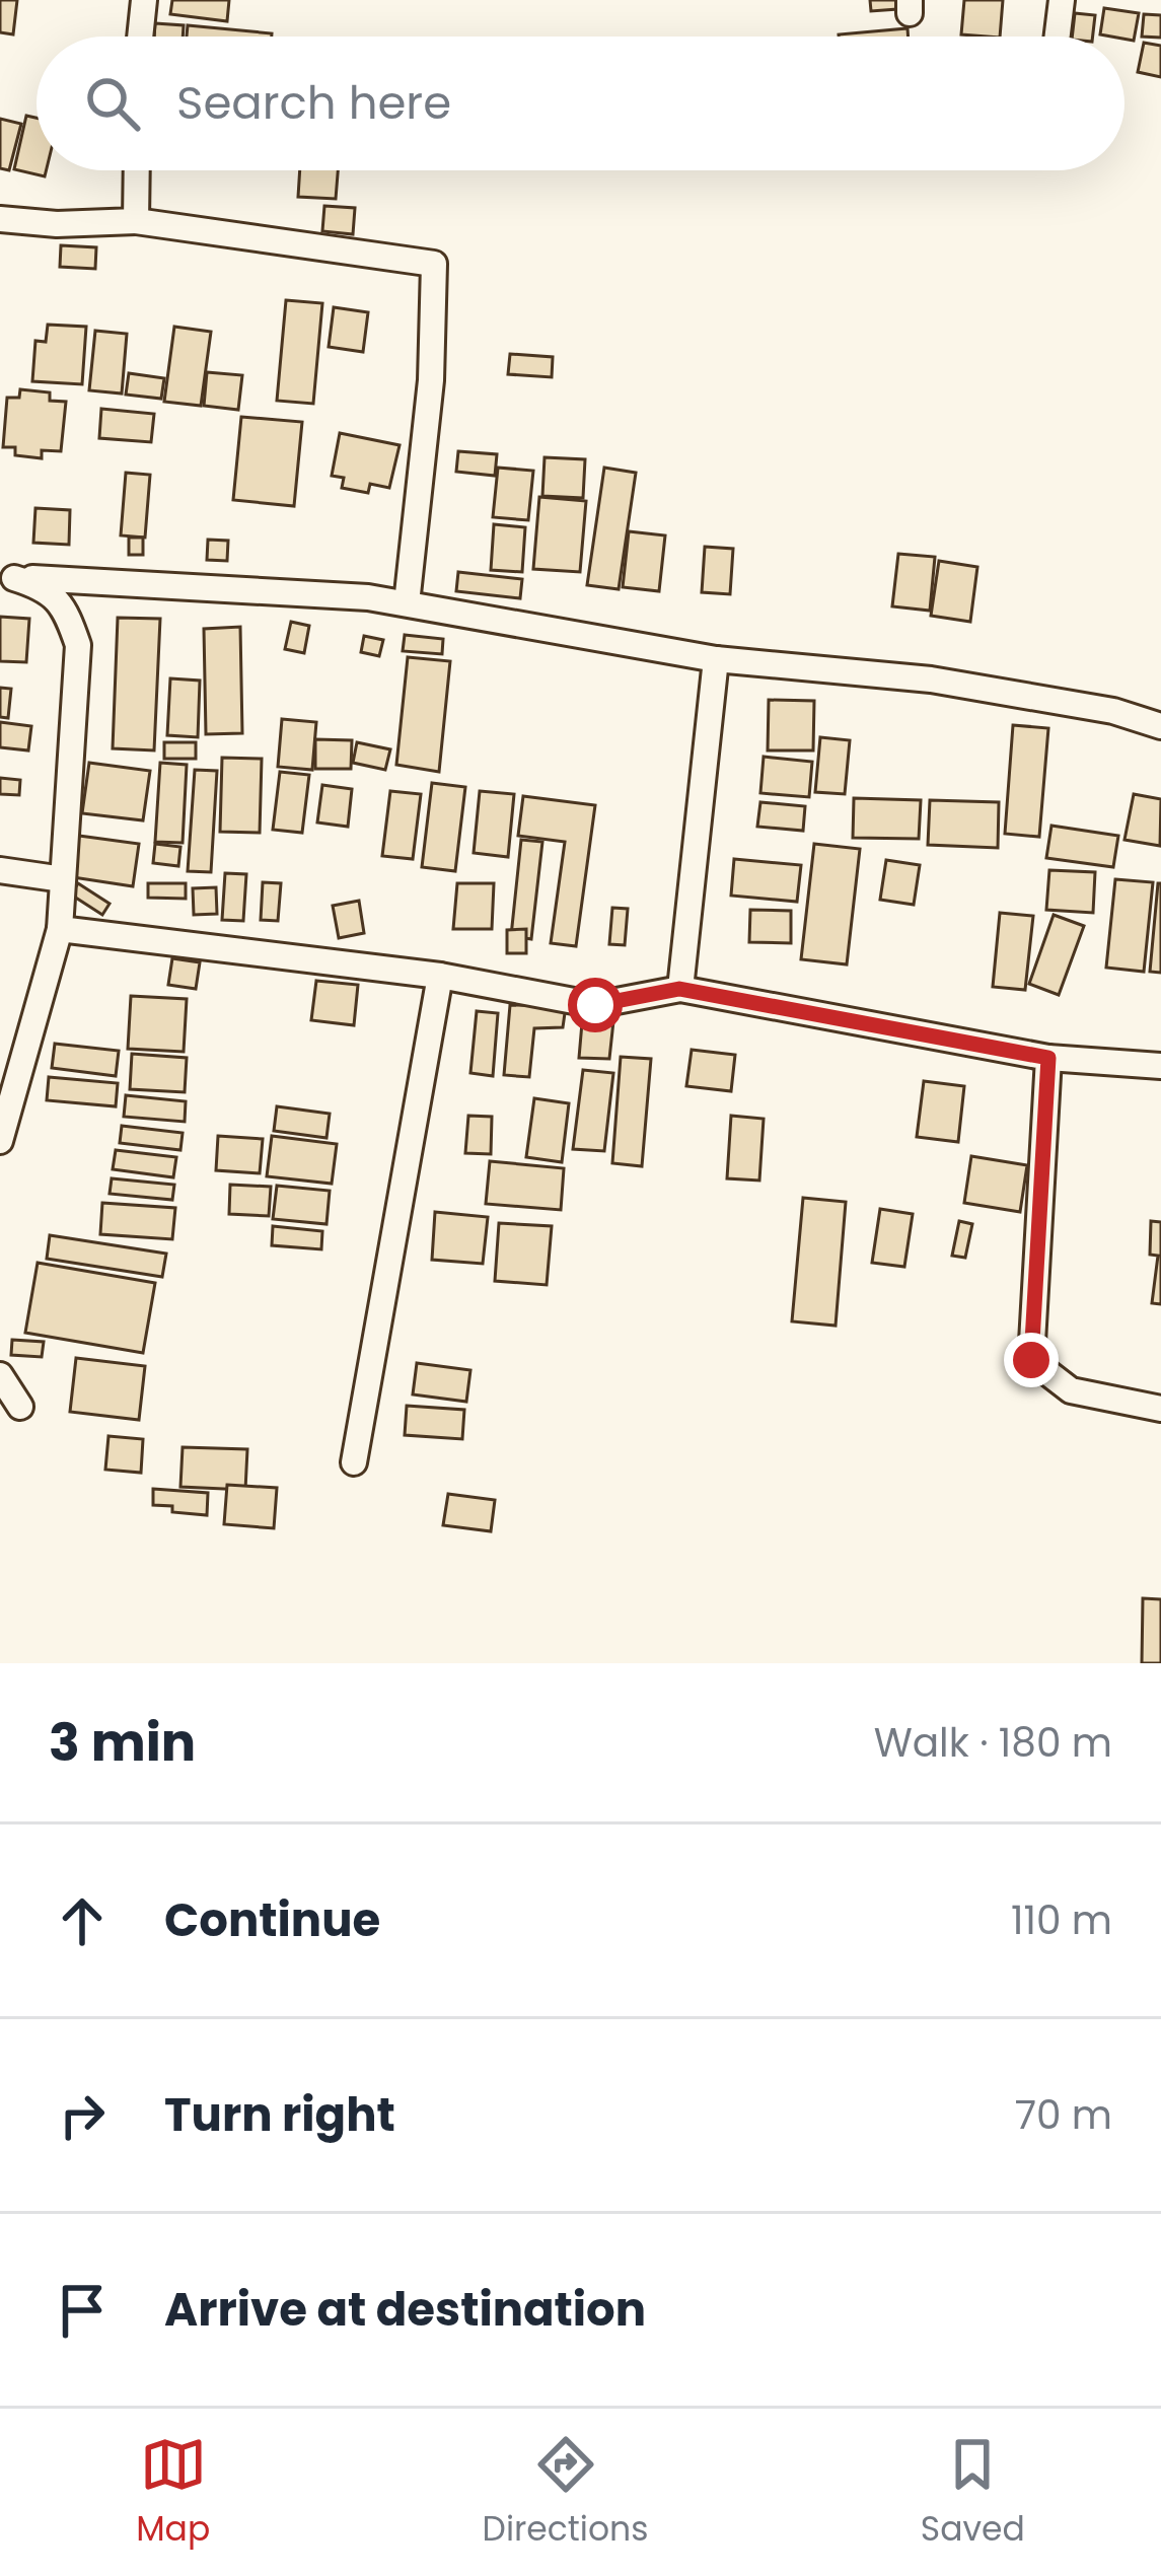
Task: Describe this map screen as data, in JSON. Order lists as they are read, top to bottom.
{
  "page": {
    "search": "Search here",
    "heading": ["3 min", "Walk · 180 m"],
    "list": [
      ["Continue", "110 m"],
      ["Turn right", "70 m"],
      "Arrive at destination"
    ],
    "nav": ["Map", "Directions", "Saved"]
  }
}
